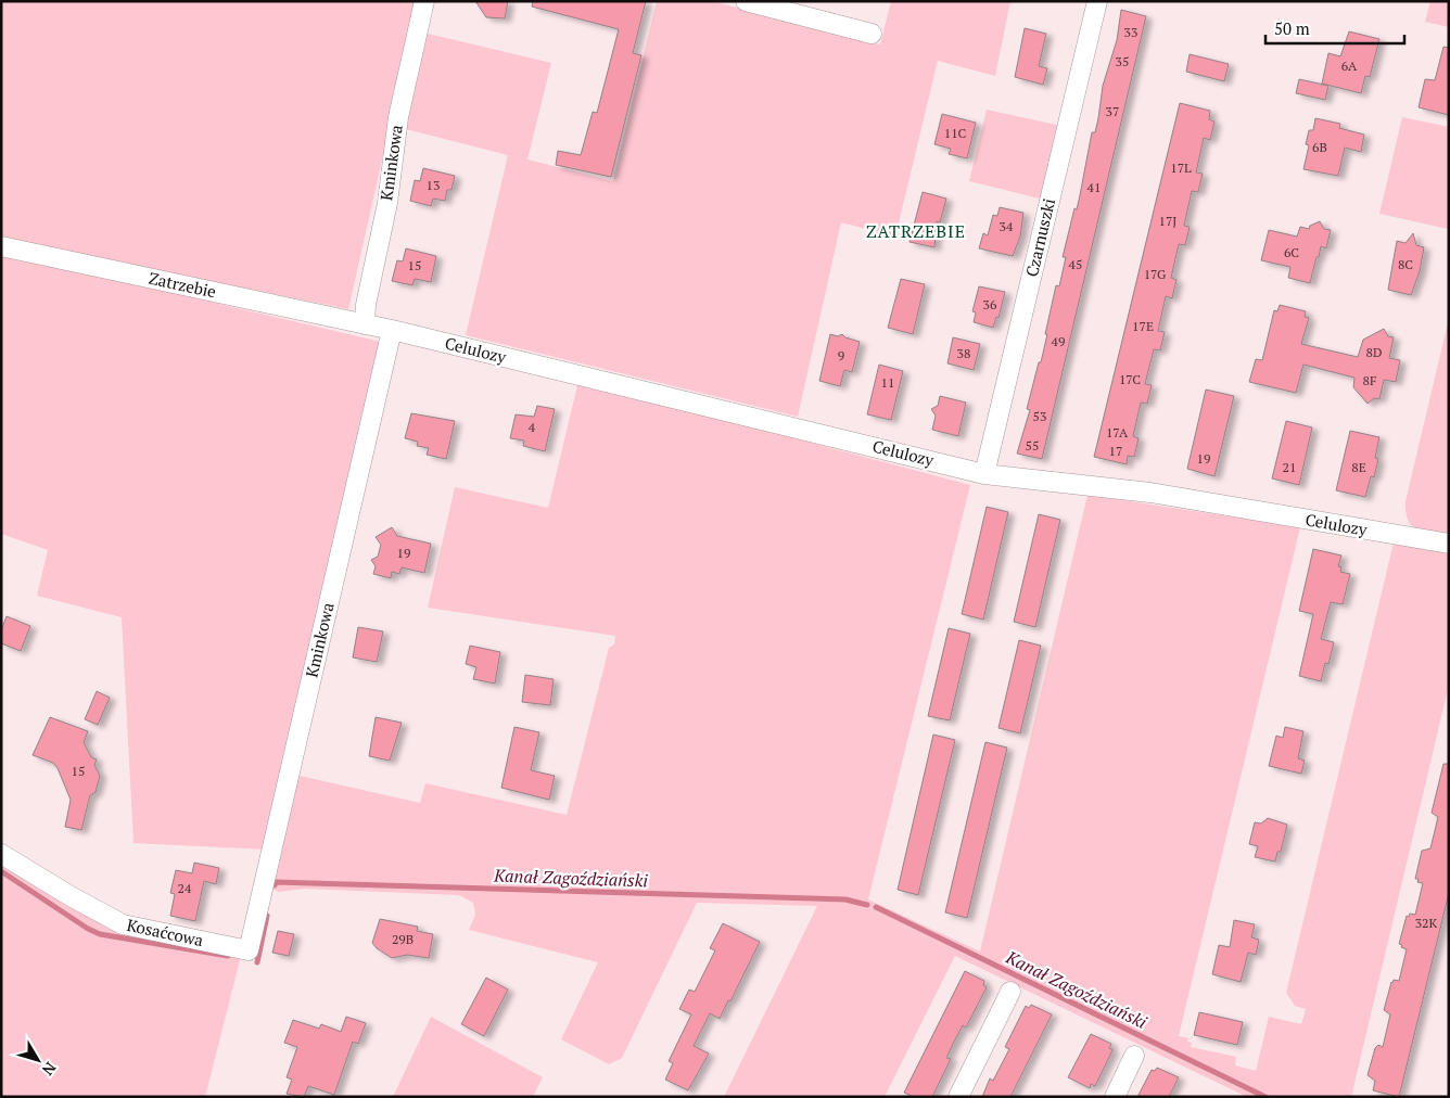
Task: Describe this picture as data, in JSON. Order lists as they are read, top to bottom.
{
  "streets": {
    "street": [
      "Kminkowa",
      "Czarnuszki",
      "Zatrzebie",
      "Celulozy",
      "Kosaćcowa"
    ]
  },
  "crossings": [
    ["Kminkowa", "Zatrzebie"],
    ["Kminkowa", "Celulozy"],
    ["Kminkowa", "Kosaćcowa"],
    ["Czarnuszki", "Celulozy"],
    ["Zatrzebie", "Celulozy"]
  ],
  "districts": ["ZATRZEBIE"],
  "water": ["Kanał Zagoździański"],
  "house_numbers": [
    "33",
    "35",
    "6A",
    "37",
    "11C",
    "6B",
    "17L",
    "13",
    "41",
    "17J",
    "34",
    "6C",
    "45",
    "8C",
    "15",
    "17G",
    "36",
    "17E",
    "49",
    "8D",
    "38",
    "9",
    "17C",
    "8F",
    "11",
    "53",
    "4",
    "17A",
    "55",
    "17",
    "19",
    "21",
    "8E",
    "19",
    "15",
    "24",
    "32K",
    "29B"
  ],
  "scale_bar": "50 m",
  "north": "bottom right"
}
